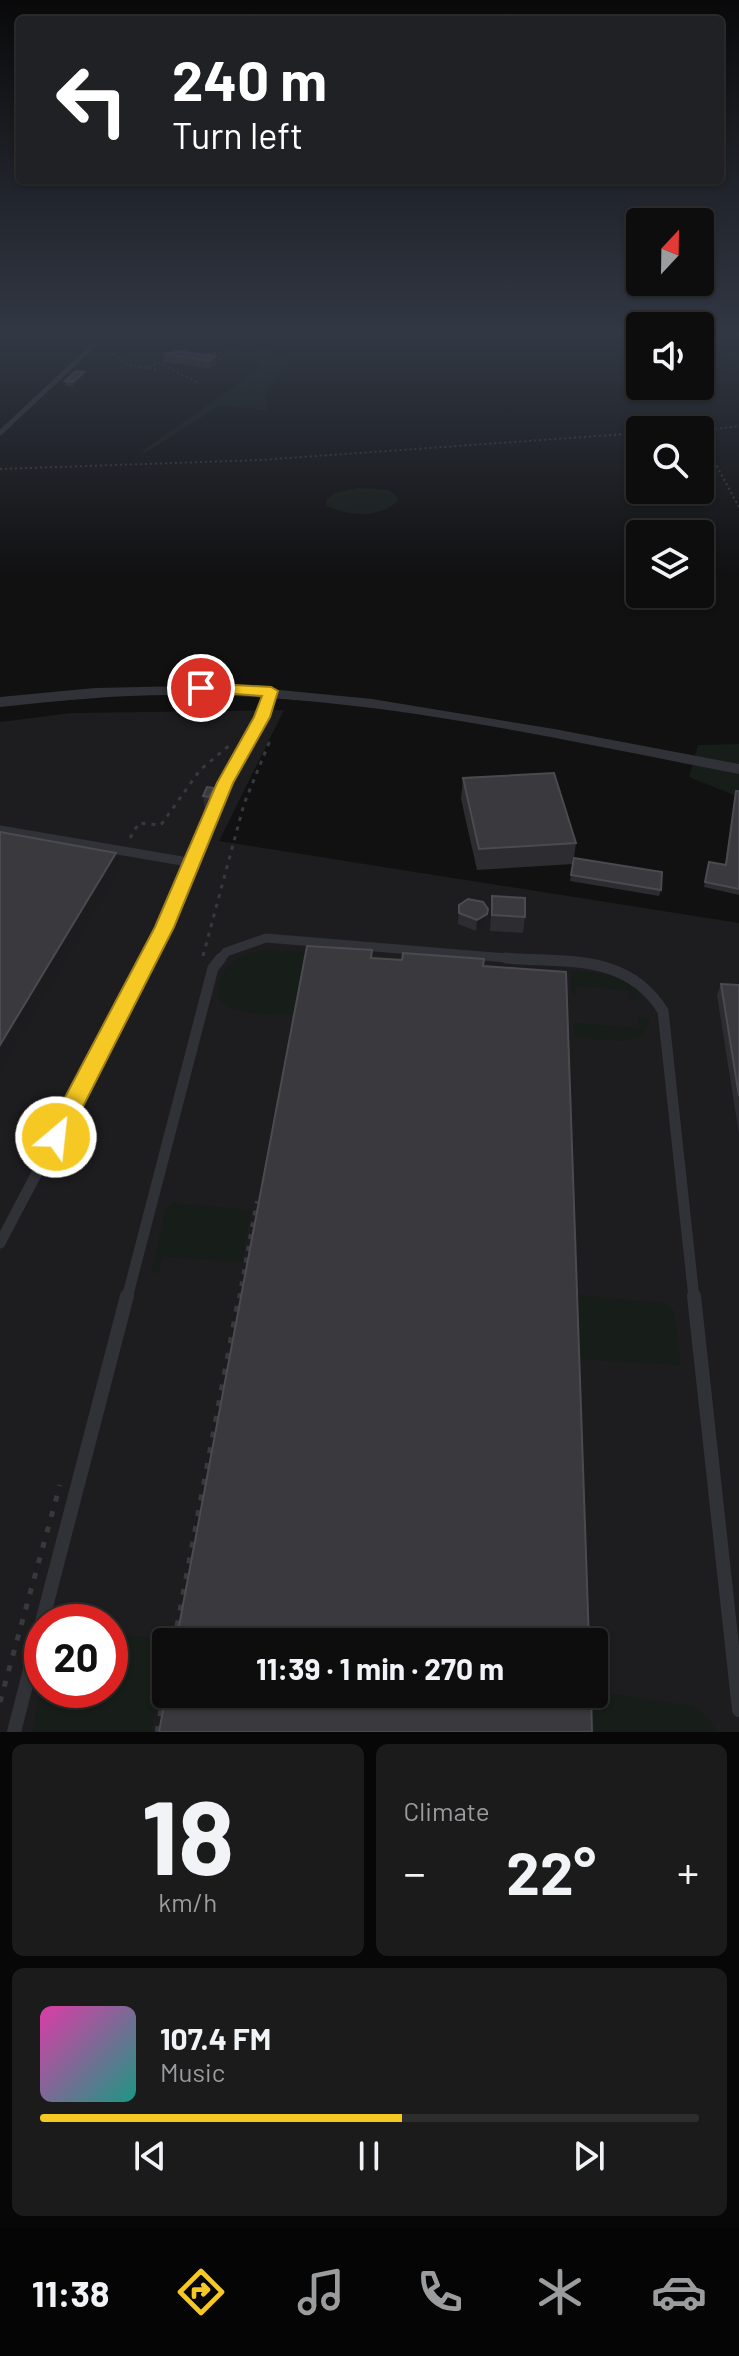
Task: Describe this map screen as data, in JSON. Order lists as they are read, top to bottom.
{
  "north": "top",
  "page": {
    "turn": ["240 m", "Turn left"],
    "limit": "20",
    "trip": "11:39 · 1 min · 270 m",
    "tile": [
      ["18", "km/h"],
      "Climate"
    ],
    "heat": ["−", "22°", "+"],
    "song": ["107.4 FM", "Music"],
    "tabs": "11:38"
  }
}
